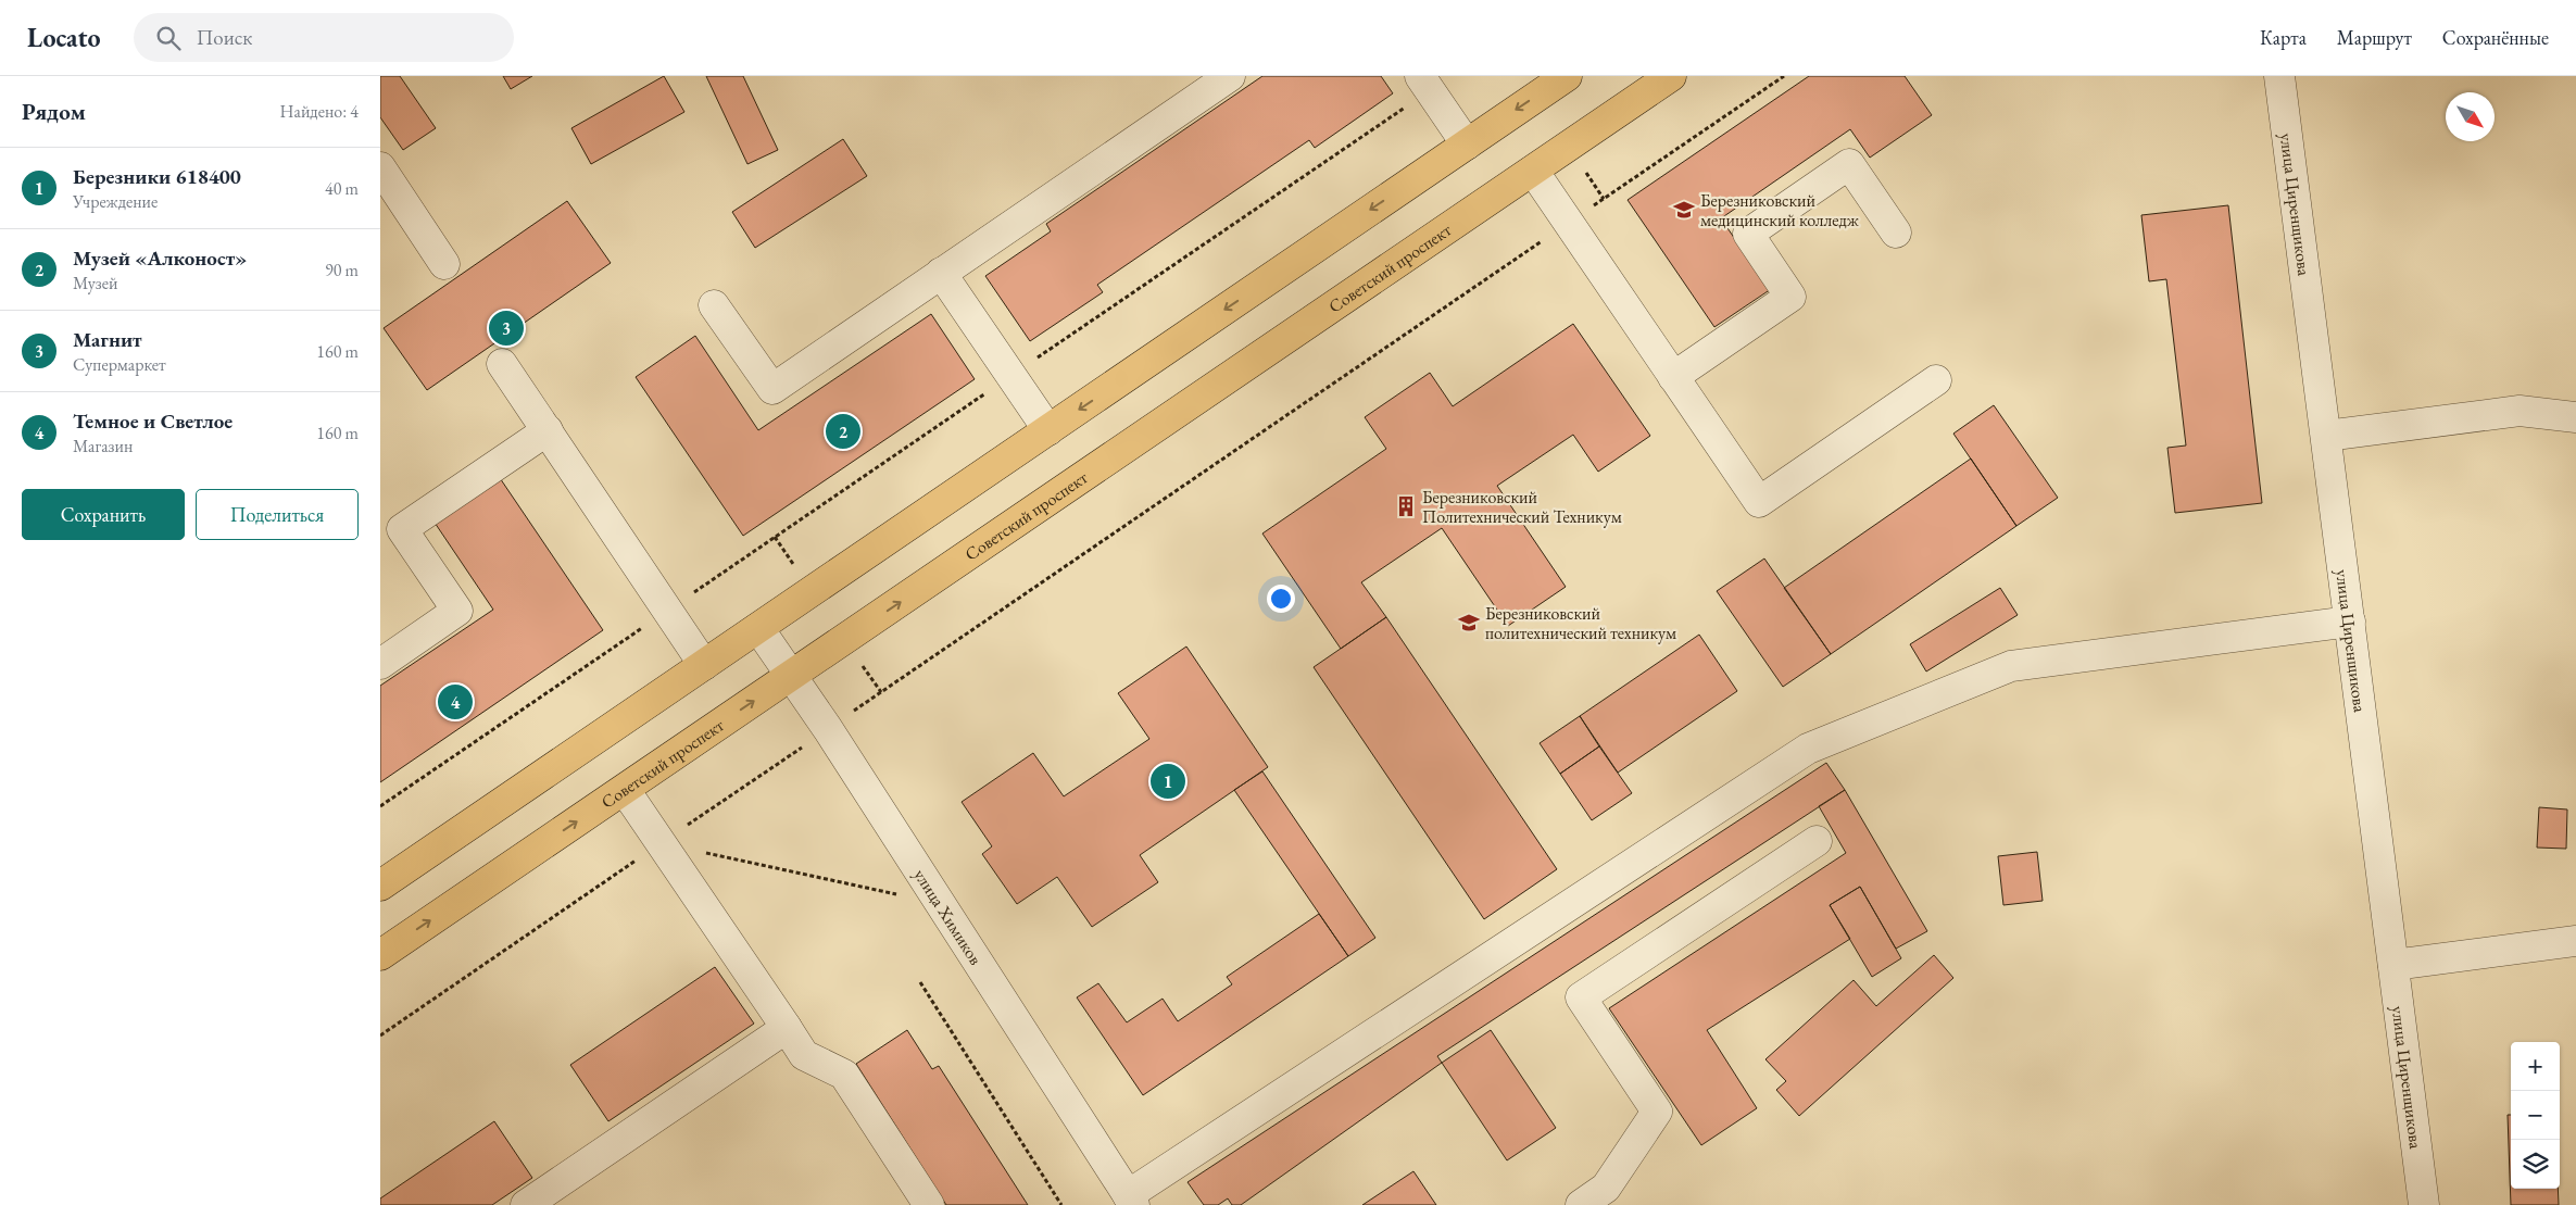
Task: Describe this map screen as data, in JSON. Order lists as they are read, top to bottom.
{
  "streets": {
    "main road": ["Советский проспект"],
    "street": ["улица Циренщикова", "улица Химиков"]
  },
  "crossings": [
    ["Советский проспект", "улица Химиков"]
  ],
  "places": {
    "school or university": ["Березниковский медицинский колледж", "Березниковский политехнический техникум"],
    "building": ["Березниковский Политехнический Техникум"]
  },
  "north": "bottom right",
  "page": {
    "header": "Locato",
    "search": "Поиск",
    "nav": ["Карта", "Маршрут", "Сохранённые"],
    "heading": ["Рядом", "Найдено: 4"],
    "list": [
      {
        "mark": "1",
        "name": "Березники 618400",
        "note": "Учреждение",
        "value": "40 m"
      },
      {
        "mark": "2",
        "name": "Музей «Алконост»",
        "note": "Музей",
        "value": "90 m"
      },
      {
        "mark": "3",
        "name": "Магнит",
        "note": "Супермаркет",
        "value": "160 m"
      },
      {
        "mark": "4",
        "name": "Темное и Светлое",
        "note": "Магазин",
        "value": "160 m"
      }
    ],
    "pins": [
      "3",
      "2",
      "4",
      "1"
    ],
    "buttons": ["Сохранить", "Поделиться"],
    "map_buttons": ["+", "−"]
  }
}
